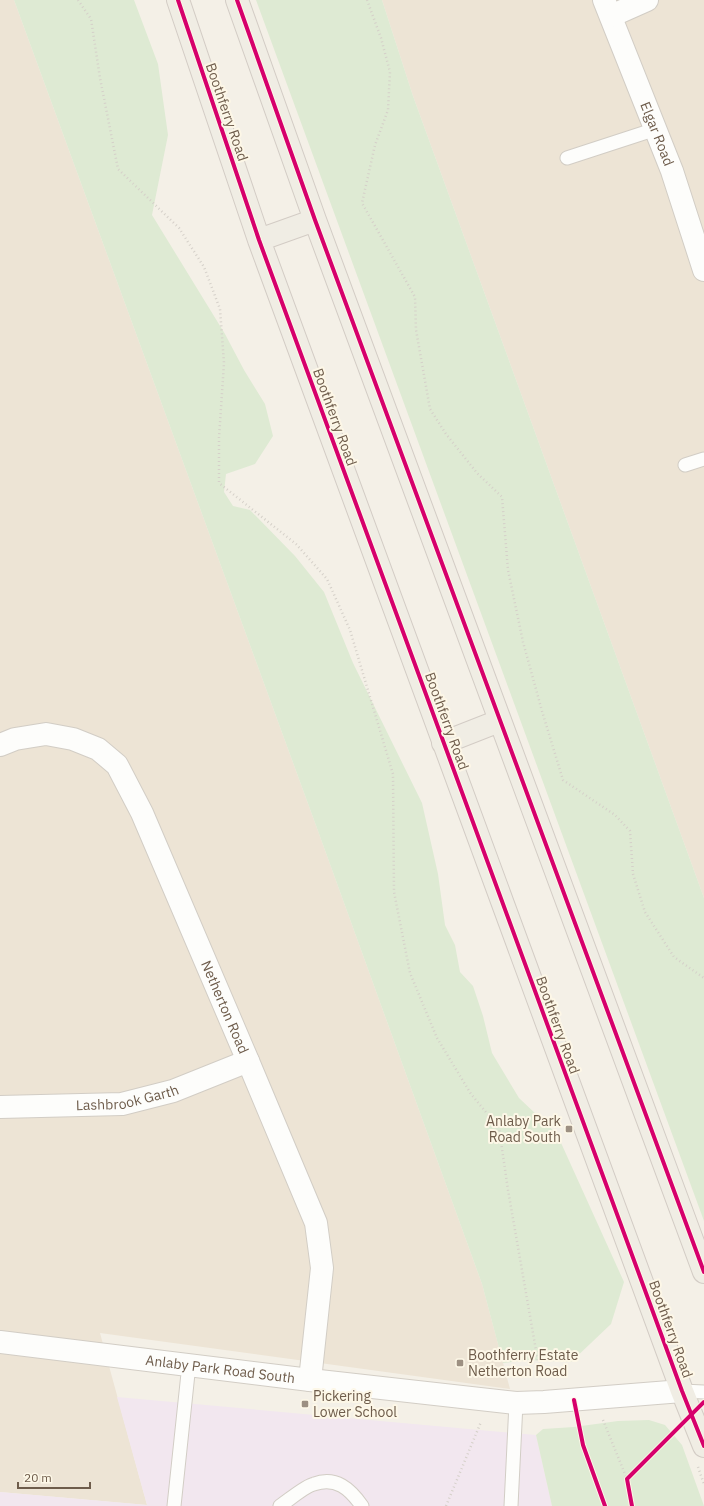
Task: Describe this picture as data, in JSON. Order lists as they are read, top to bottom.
{
  "streets": {
    "main road": ["Boothferry Road"],
    "street": [
      "Elgar Road",
      "Netherton Road",
      "Lashbrook Garth",
      "Anlaby Park Road South"
    ]
  },
  "crossings": [
    ["Boothferry Road", "Anlaby Park Road South"],
    ["Netherton Road", "Lashbrook Garth"],
    ["Netherton Road", "Anlaby Park Road South"]
  ],
  "places": {
    "transit": ["Anlaby Park Road South", "Boothferry Estate Netherton Road", "Pickering Lower School"]
  },
  "scale_bar": "20 m"
}
